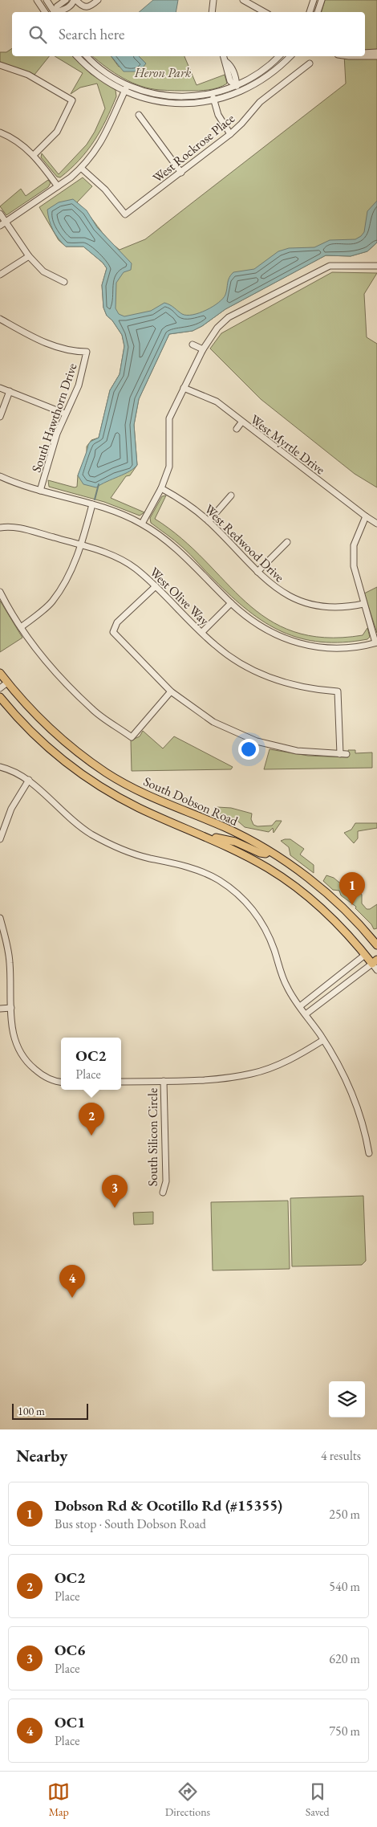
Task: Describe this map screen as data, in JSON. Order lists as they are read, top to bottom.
{
  "streets": {
    "main road": ["South Dobson Road"],
    "street": [
      "West Rockrose Place",
      "South Hawthorn Drive",
      "West Myrtle Drive",
      "West Redwood Drive",
      "West Olive Way",
      "South Silicon Circle"
    ]
  },
  "parks": ["Heron Park"],
  "scale_bar": "100 m",
  "page": {
    "search": "Search here",
    "pins": [
      "1",
      "2",
      "3",
      "4"
    ],
    "popup": ["OC2", "Place"],
    "scale": "100 m",
    "heading": ["Nearby", "4 results"],
    "list": [
      {
        "mark": "1",
        "name": "Dobson Rd & Ocotillo Rd (#15355)",
        "note": "Bus stop · South Dobson Road",
        "value": "250 m"
      },
      {
        "mark": "2",
        "name": "OC2",
        "note": "Place",
        "value": "540 m"
      },
      {
        "mark": "3",
        "name": "OC6",
        "note": "Place",
        "value": "620 m"
      },
      {
        "mark": "4",
        "name": "OC1",
        "note": "Place",
        "value": "750 m"
      }
    ],
    "nav": ["Map", "Directions", "Saved"]
  }
}
